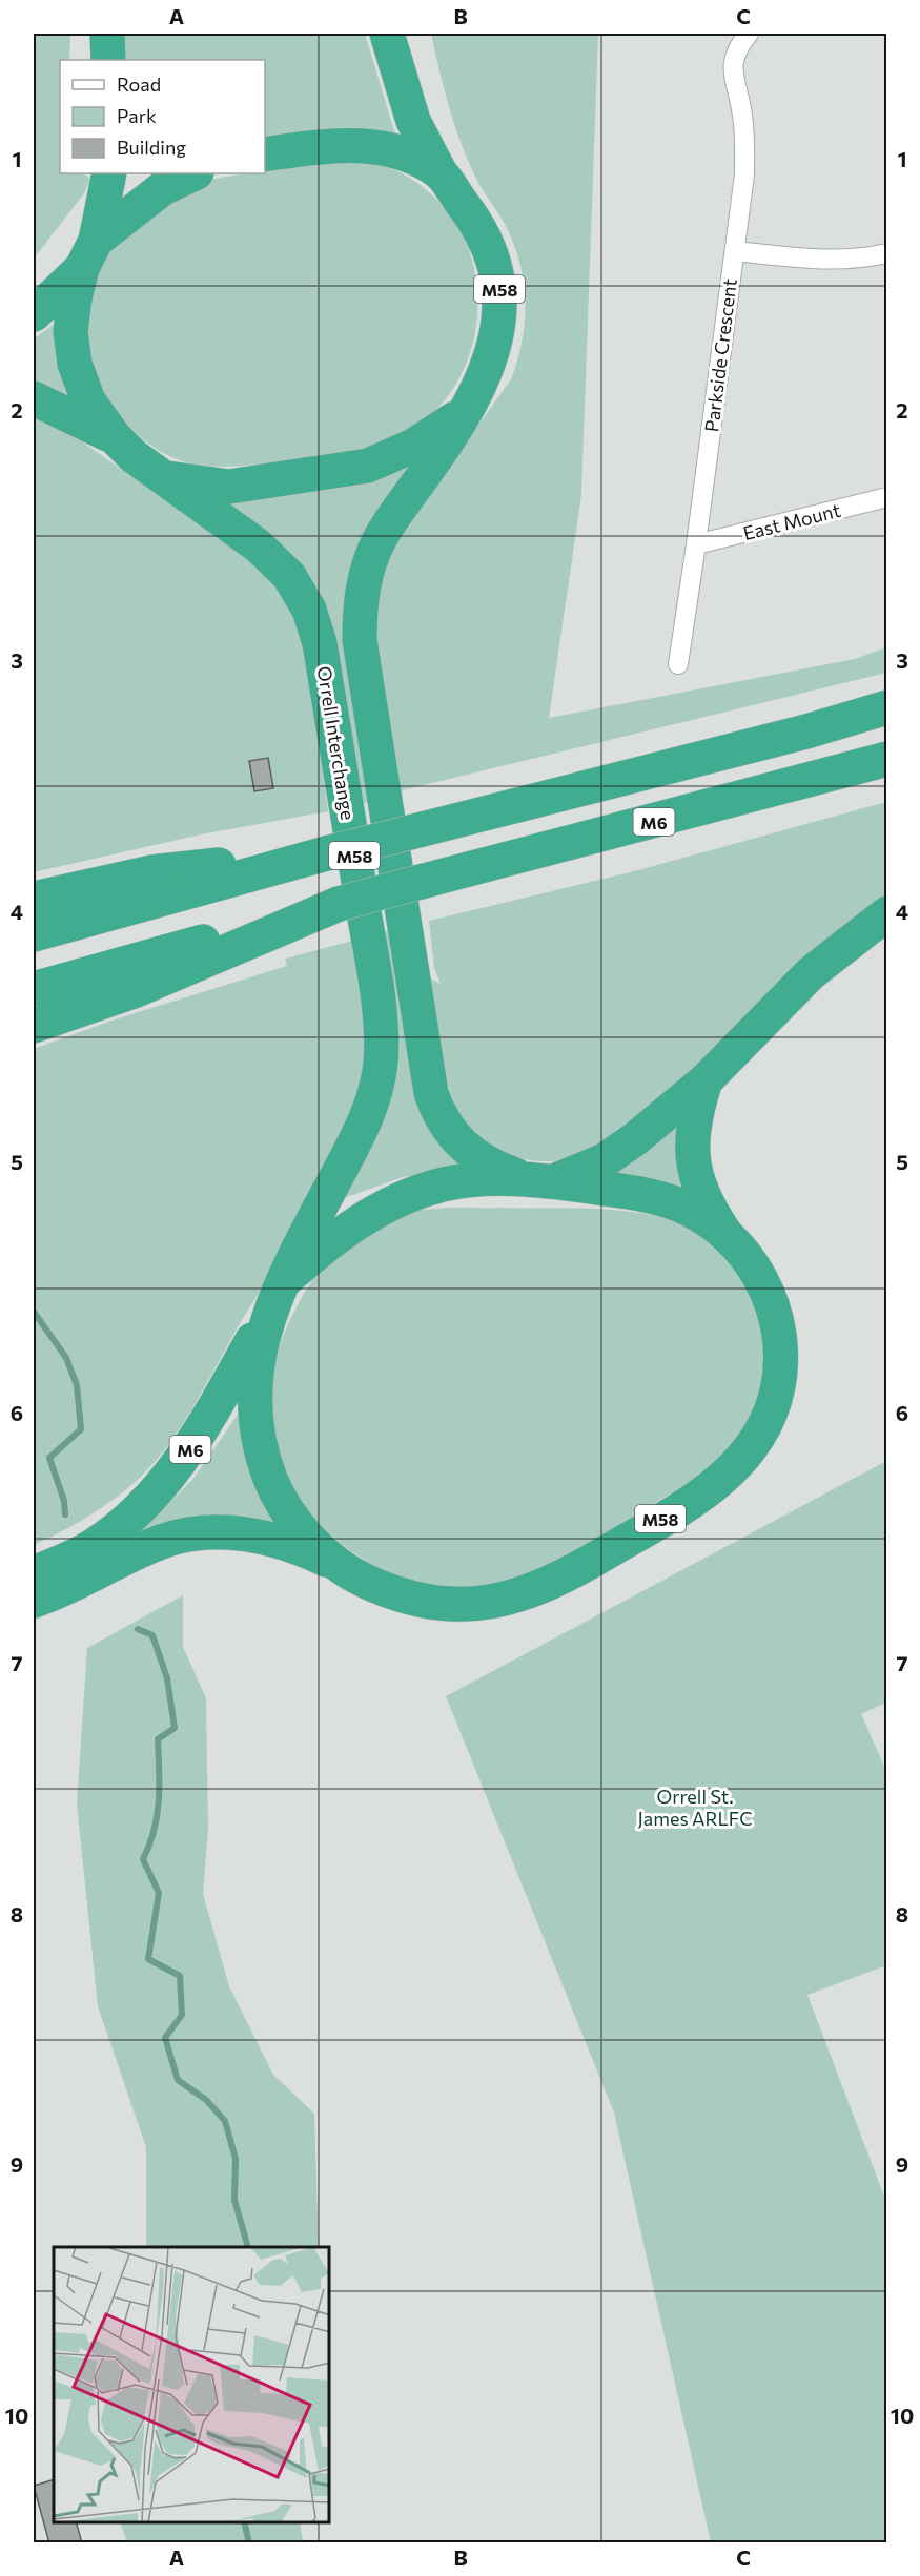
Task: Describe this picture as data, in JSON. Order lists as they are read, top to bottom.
{
  "streets": {
    "highway": ["M58", "Orrell Interchange", "M6"],
    "street": ["Parkside Crescent", "East Mount"]
  },
  "crossings": [
    ["M58", "Orrell Interchange"],
    ["Parkside Crescent", "East Mount"],
    ["Orrell Interchange", "M6"]
  ],
  "parks": ["Orrell St. James ARLFC"],
  "legend": ["Road", "Park", "Building"],
  "grid": {
    "columns": ["A", "B", "C"],
    "rows": [
      "1",
      "2",
      "3",
      "4",
      "5",
      "6",
      "7",
      "8",
      "9",
      "10"
    ]
  }
}
